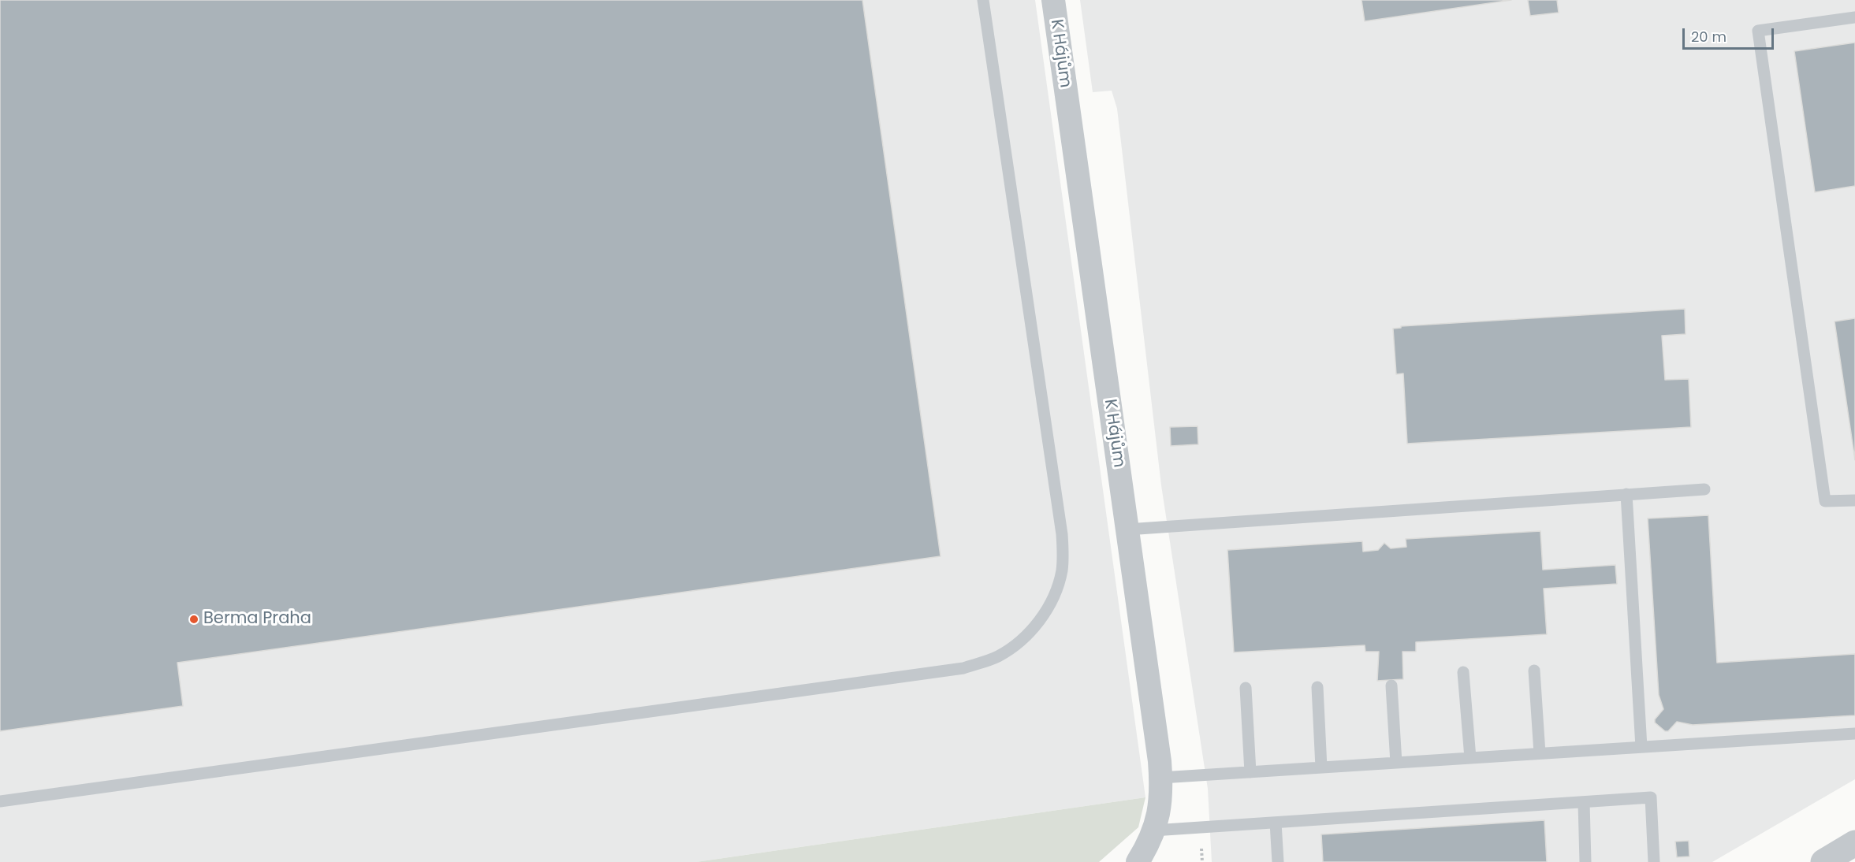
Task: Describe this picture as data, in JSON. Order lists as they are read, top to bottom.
{
  "streets": {
    "street": ["K Hájům"]
  },
  "places": ["Berma Praha"],
  "scale_bar": "20 m"
}
